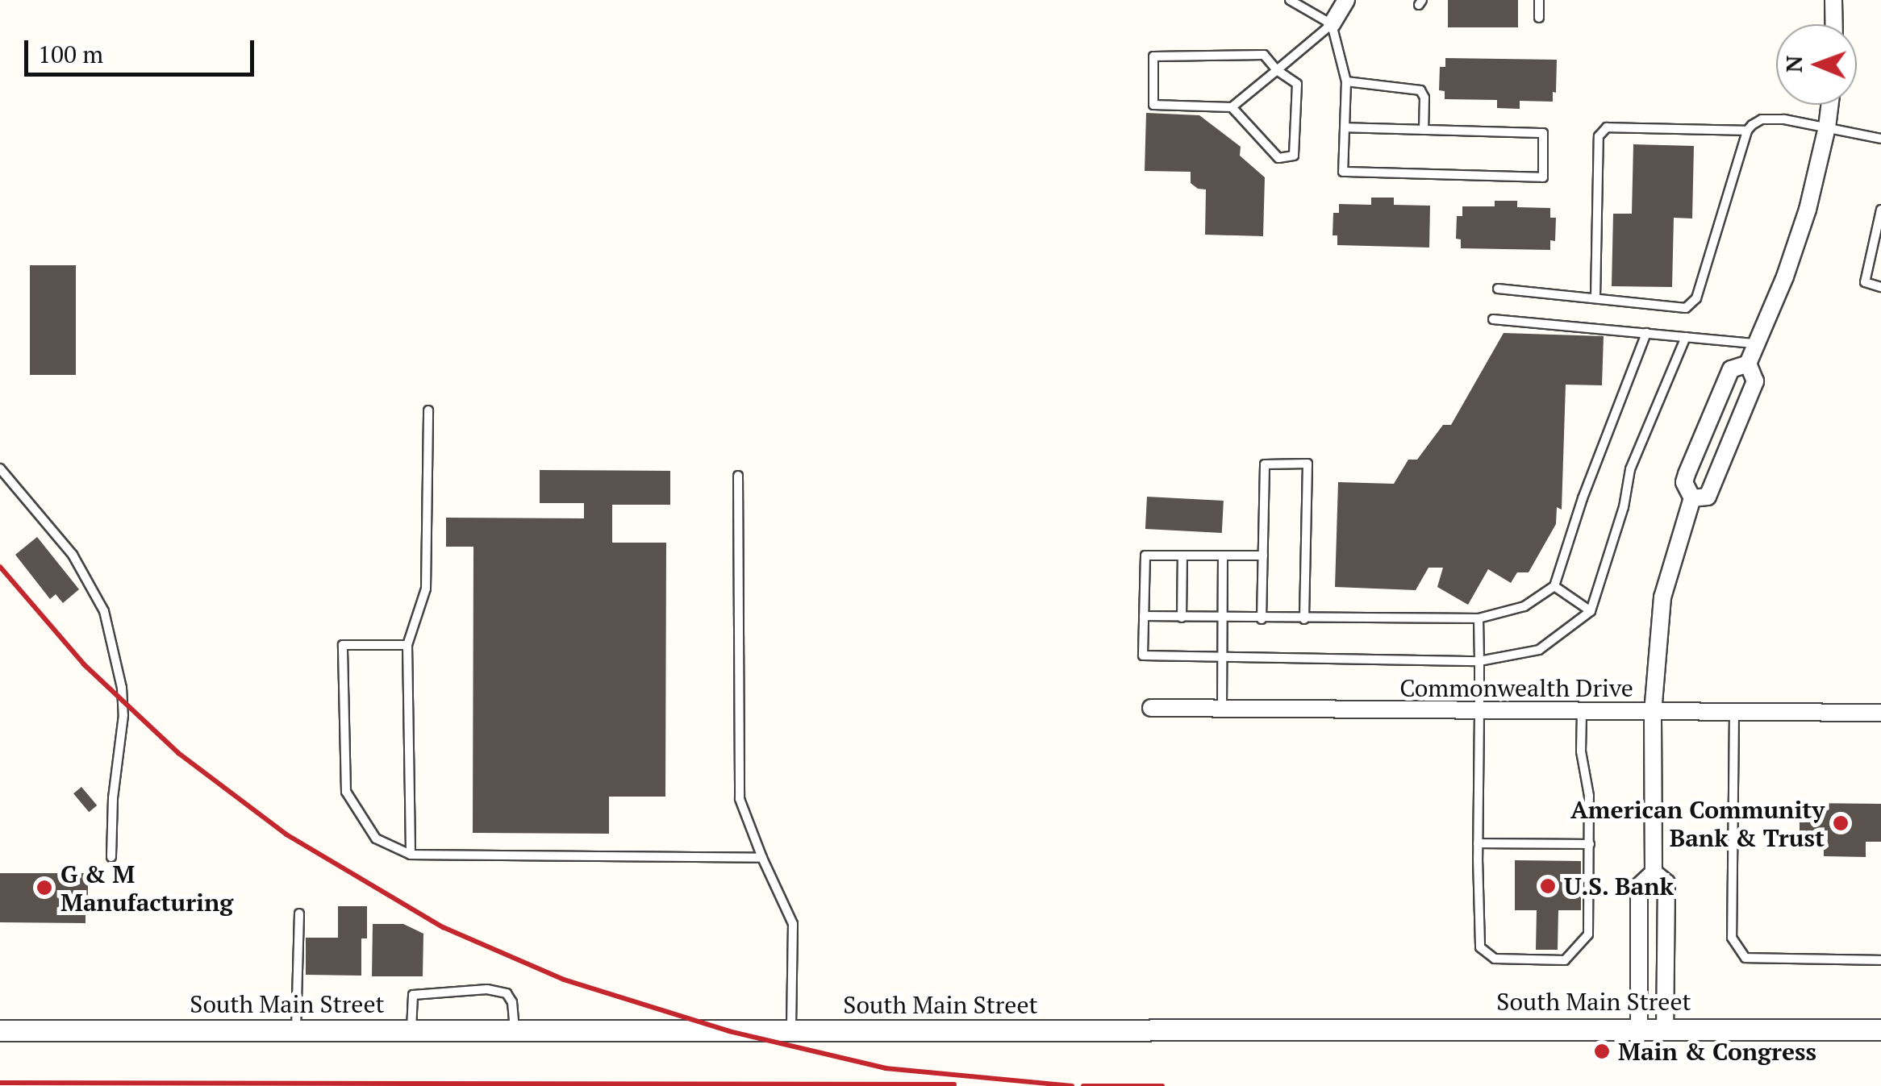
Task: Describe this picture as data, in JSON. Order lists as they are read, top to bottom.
{
  "streets": {
    "street": ["Commonwealth Drive", "South Main Street"]
  },
  "places": [
    "American Community Bank & Trust",
    "U.S. Bank",
    "G & M Manufacturing",
    "Main & Congress"
  ],
  "scale_bar": "100 m",
  "north": "left"
}
